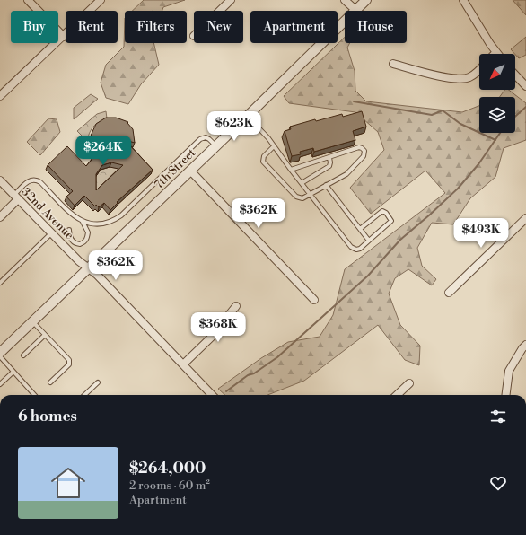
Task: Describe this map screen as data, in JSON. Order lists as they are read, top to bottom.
{
  "streets": {
    "street": ["7th Street", "32nd Avenue"]
  },
  "crossings": [
    ["7th Street", "32nd Avenue"]
  ],
  "north": "bottom left",
  "page": {
    "chip": [
      "Buy",
      "Rent",
      "Filters",
      "New",
      "Apartment",
      "House"
    ],
    "price": [
      "$623K",
      "$264K",
      "$362K",
      "$493K",
      "$362K",
      "$368K"
    ],
    "heading": "6 homes",
    "list": [
      {
        "name": "$264,000",
        "note": "2 rooms · 60 m² · Apartment"
      }
    ]
  }
}
